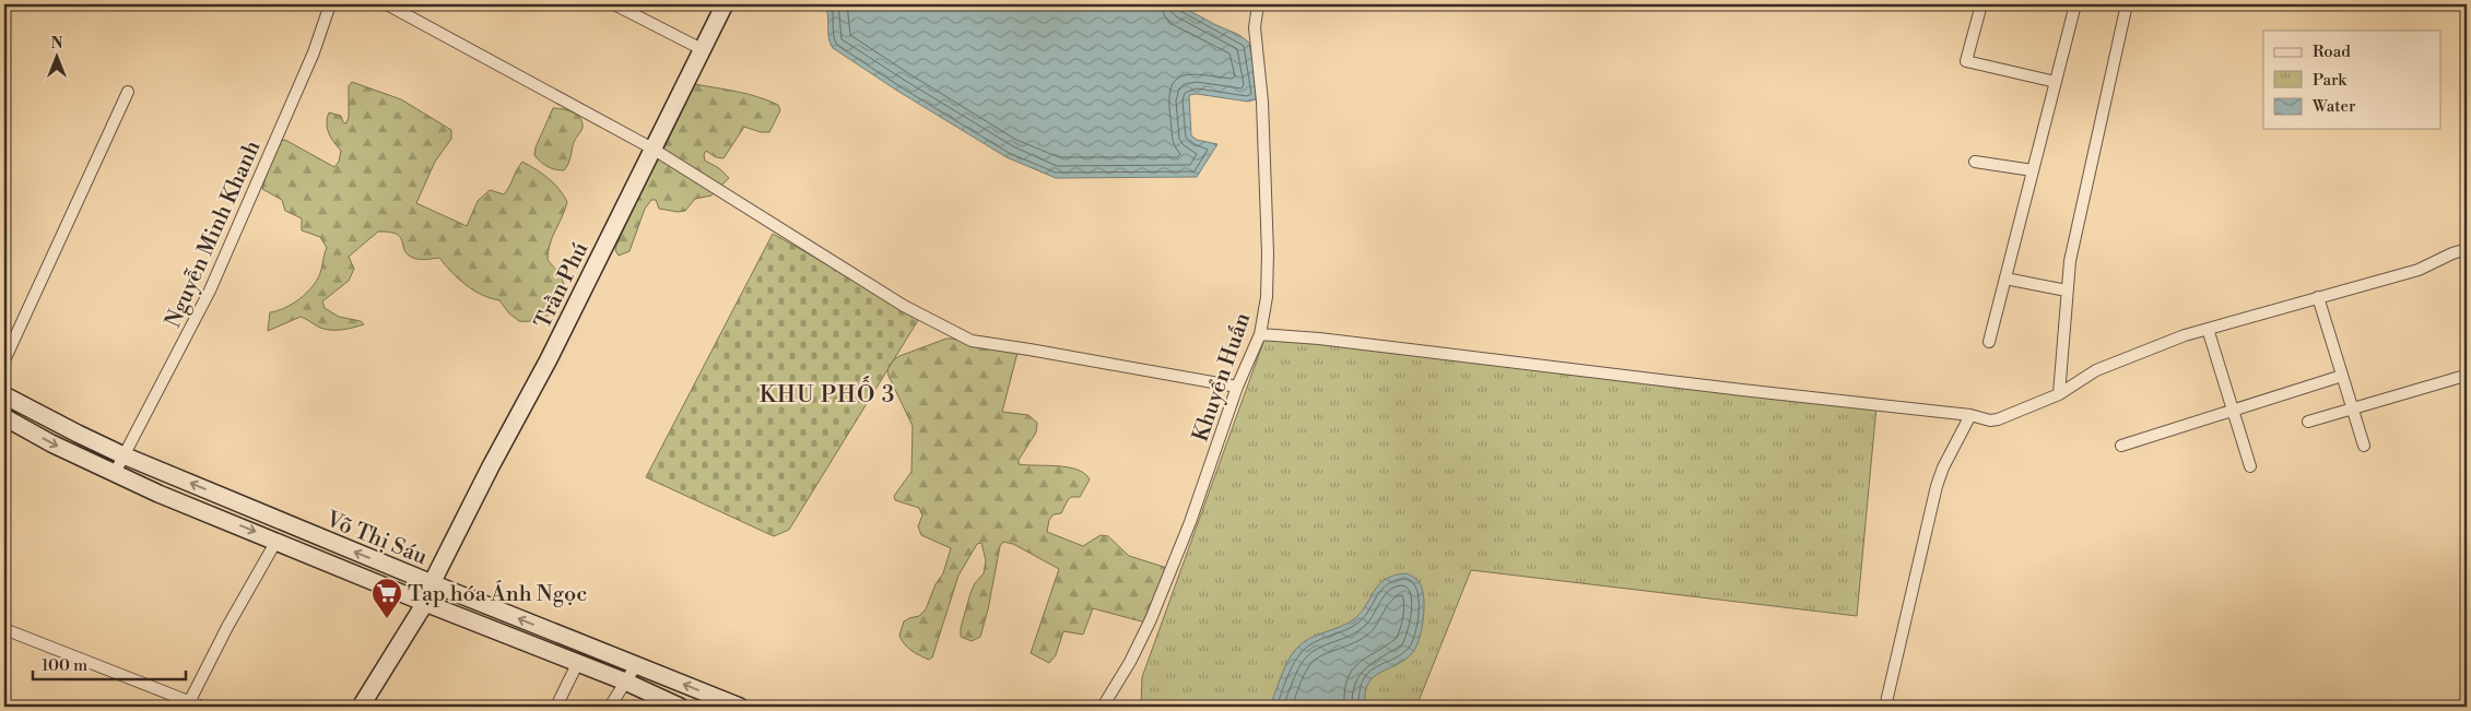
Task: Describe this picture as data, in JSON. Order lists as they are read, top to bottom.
{
  "streets": {
    "main road": ["Trần Phú", "Võ Thị Sáu"],
    "street": ["Nguyễn Minh Khanh", "Khuyển Huấn"]
  },
  "crossings": [
    ["Nguyễn Minh Khanh", "Võ Thị Sáu"],
    ["Trần Phú", "Võ Thị Sáu"]
  ],
  "districts": ["KHU PHỐ 3"],
  "places": {
    "supermarket": ["Tạp hóa Ánh Ngọc"]
  },
  "legend": ["Road", "Park", "Water"],
  "scale_bar": "100 m",
  "north": "top"
}
